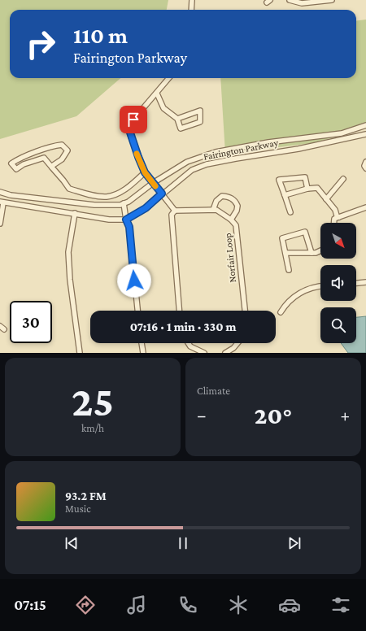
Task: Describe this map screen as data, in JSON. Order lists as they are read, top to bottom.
{
  "streets": {
    "street": ["Fairington Parkway", "Norfair Loop"]
  },
  "north": "bottom right",
  "page": {
    "turn": ["110 m", "Fairington Parkway"],
    "limit": "30",
    "trip": "07:16 · 1 min · 330 m",
    "tile": [
      ["25", "km/h"],
      "Climate"
    ],
    "heat": ["−", "20°", "+"],
    "song": ["93.2 FM", "Music"],
    "tabs": "07:15"
  }
}
